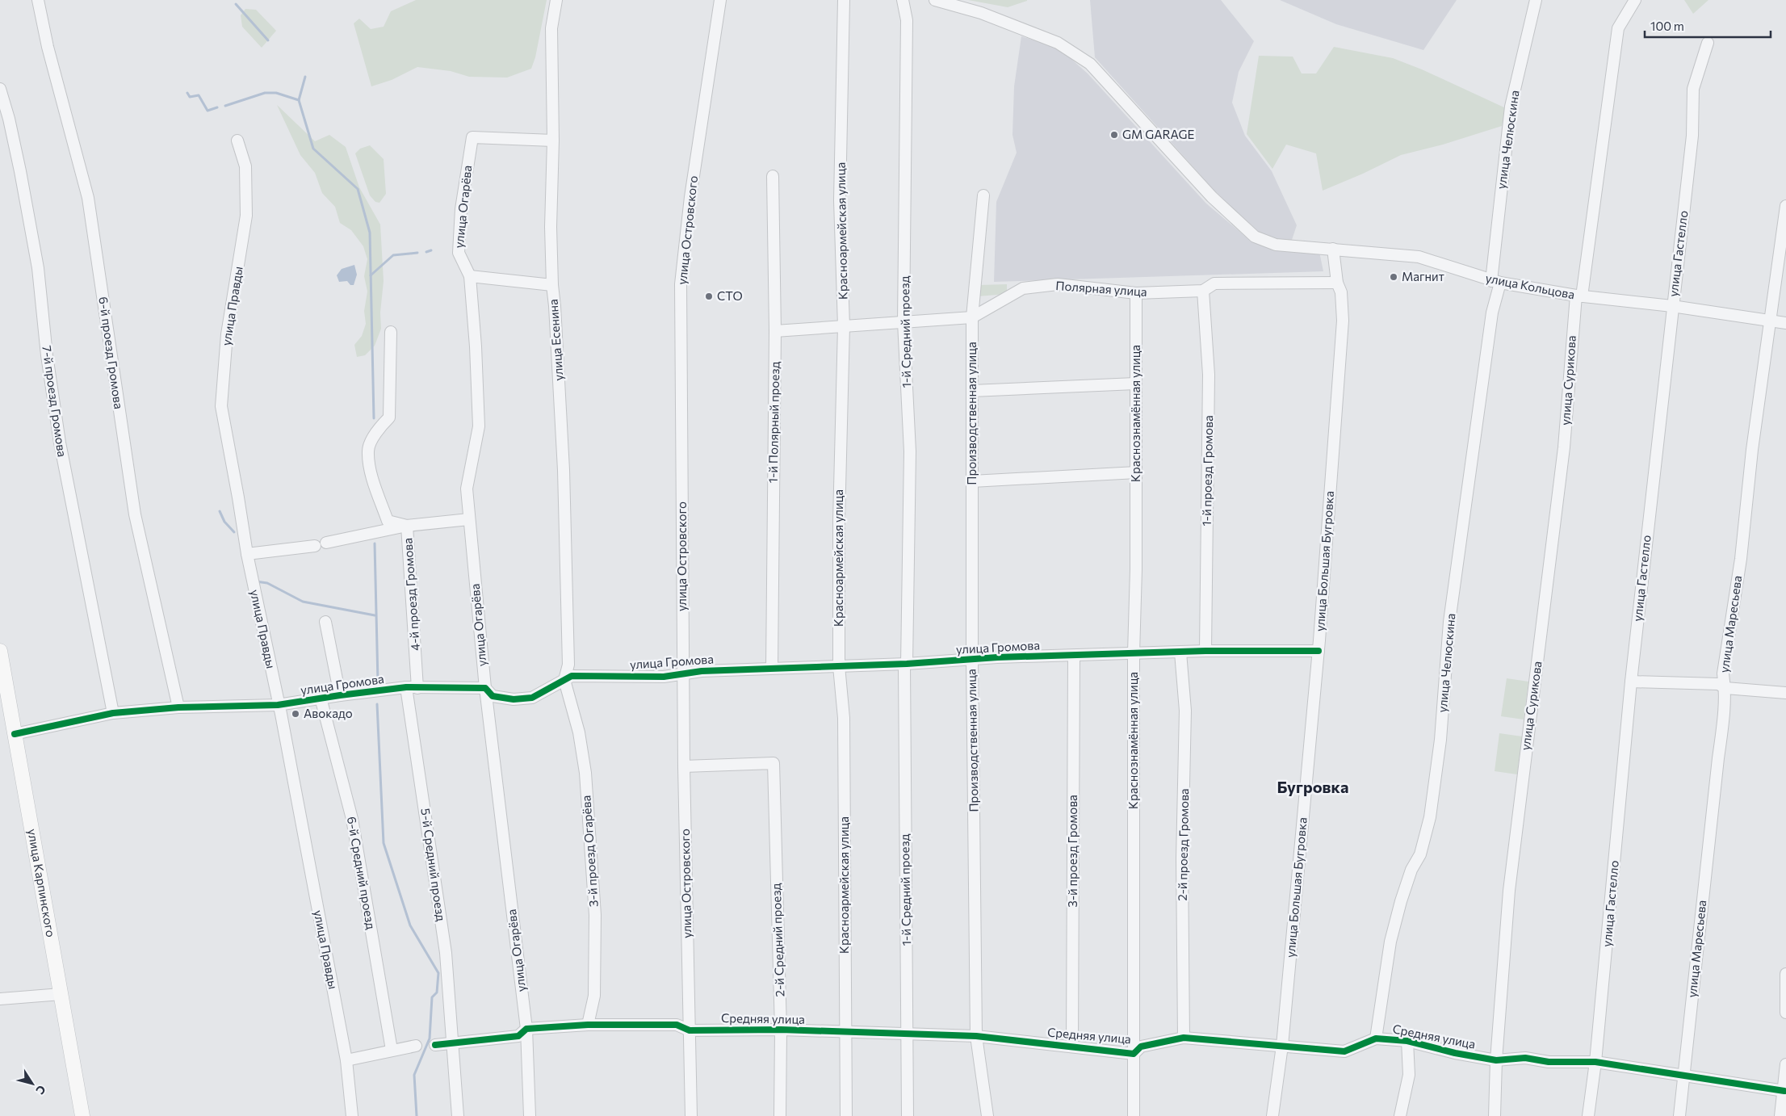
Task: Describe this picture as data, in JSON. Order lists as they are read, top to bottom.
{
  "streets": {
    "main road": ["улица Карпинского"],
    "street": [
      "улица Челюскина",
      "улица Огарёва",
      "улица Островского",
      "Красноармейская улица",
      "улица Гастелло",
      "улица Кольцова",
      "Полярная улица",
      "улица Правды",
      "1-й Средний проезд",
      "улица Есенина",
      "6-й проезд Громова",
      "улица Сурикова",
      "7-й проезд Громова",
      "Производственная улица",
      "Краснознамённая улица",
      "1-й Полярный проезд",
      "1-й проезд Громова",
      "улица Большая Бугровка",
      "4-й проезд Громова",
      "улица Маресьева",
      "улица Громова",
      "2-й проезд Громова",
      "3-й проезд Огарёва",
      "3-й проезд Громова",
      "5-й Средний проезд",
      "6-й Средний проезд",
      "2-й Средний проезд",
      "Средняя улица"
    ]
  },
  "crossings": [
    ["улица Челюскина", "улица Кольцова"],
    ["улица Челюскина", "Средняя улица"],
    ["улица Огарёва", "улица Есенина"],
    ["улица Огарёва", "улица Громова"],
    ["улица Огарёва", "Средняя улица"],
    ["улица Островского", "улица Громова"],
    ["улица Островского", "2-й Средний проезд"],
    ["улица Островского", "Средняя улица"],
    ["Красноармейская улица", "Полярная улица"],
    ["Красноармейская улица", "улица Громова"],
    ["Красноармейская улица", "Средняя улица"],
    ["улица Гастелло", "улица Кольцова"],
    ["улица Гастелло", "Средняя улица"],
    ["улица Кольцова", "улица Сурикова"],
    ["улица Кольцова", "улица Большая Бугровка"],
    ["улица Кольцова", "улица Маресьева"],
    ["Полярная улица", "1-й Средний проезд"],
    ["Полярная улица", "Производственная улица"],
    ["Полярная улица", "Краснознамённая улица"],
    ["Полярная улица", "1-й Полярный проезд"],
    ["Полярная улица", "1-й проезд Громова"],
    ["Полярная улица", "улица Большая Бугровка"],
    ["улица Правды", "улица Громова"],
    ["1-й Средний проезд", "улица Громова"],
    ["1-й Средний проезд", "Средняя улица"],
    ["улица Есенина", "улица Громова"],
    ["улица Есенина", "3-й проезд Огарёва"],
    ["6-й проезд Громова", "улица Громова"],
    ["улица Сурикова", "Средняя улица"],
    ["7-й проезд Громова", "улица Громова"],
    ["Производственная улица", "улица Громова"],
    ["Производственная улица", "Средняя улица"],
    ["Краснознамённая улица", "улица Громова"],
    ["Краснознамённая улица", "Средняя улица"],
    ["1-й Полярный проезд", "улица Громова"],
    ["1-й проезд Громова", "улица Громова"],
    ["улица Большая Бугровка", "улица Громова"],
    ["улица Большая Бугровка", "Средняя улица"],
    ["4-й проезд Громова", "улица Громова"],
    ["4-й проезд Громова", "5-й Средний проезд"],
    ["улица Маресьева", "Средняя улица"],
    ["улица Громова", "2-й проезд Громова"],
    ["улица Громова", "3-й проезд Огарёва"],
    ["улица Громова", "3-й проезд Громова"],
    ["улица Громова", "5-й Средний проезд"],
    ["улица Громова", "6-й Средний проезд"],
    ["улица Громова", "улица Карпинского"],
    ["2-й проезд Громова", "Средняя улица"],
    ["3-й проезд Огарёва", "Средняя улица"],
    ["3-й проезд Громова", "Средняя улица"],
    ["5-й Средний проезд", "Средняя улица"],
    ["2-й Средний проезд", "Средняя улица"]
  ],
  "districts": ["Бугровка"],
  "places": [
    "GM GARAGE",
    "Магнит",
    "СТО",
    "Авокадо"
  ],
  "scale_bar": "100 m",
  "north": "bottom right"
}
